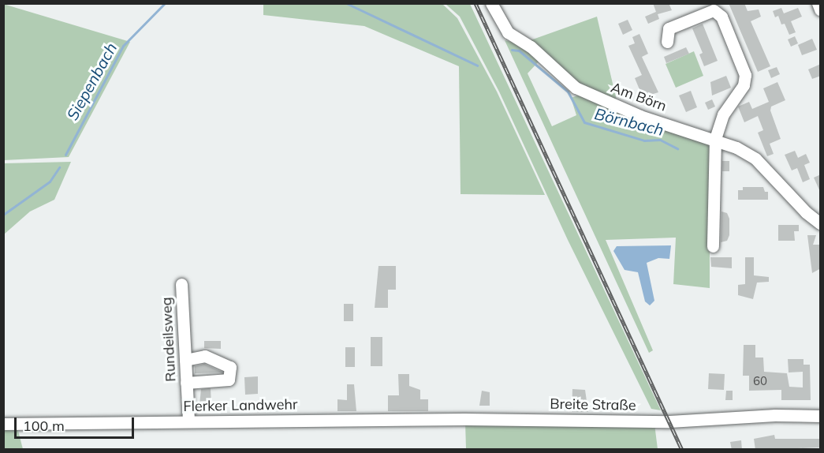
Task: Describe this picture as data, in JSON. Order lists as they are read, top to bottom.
{
  "streets": {
    "street": [
      "Am Börn",
      "Rundeilsweg",
      "Breite Straße",
      "Flerker Landwehr"
    ]
  },
  "crossings": [
    ["Rundeilsweg", "Flerker Landwehr"],
    ["Breite Straße", "Flerker Landwehr"]
  ],
  "water": ["Siepenbach", "Börnbach"],
  "house_numbers": ["60"],
  "scale_bar": "100 m"
}
